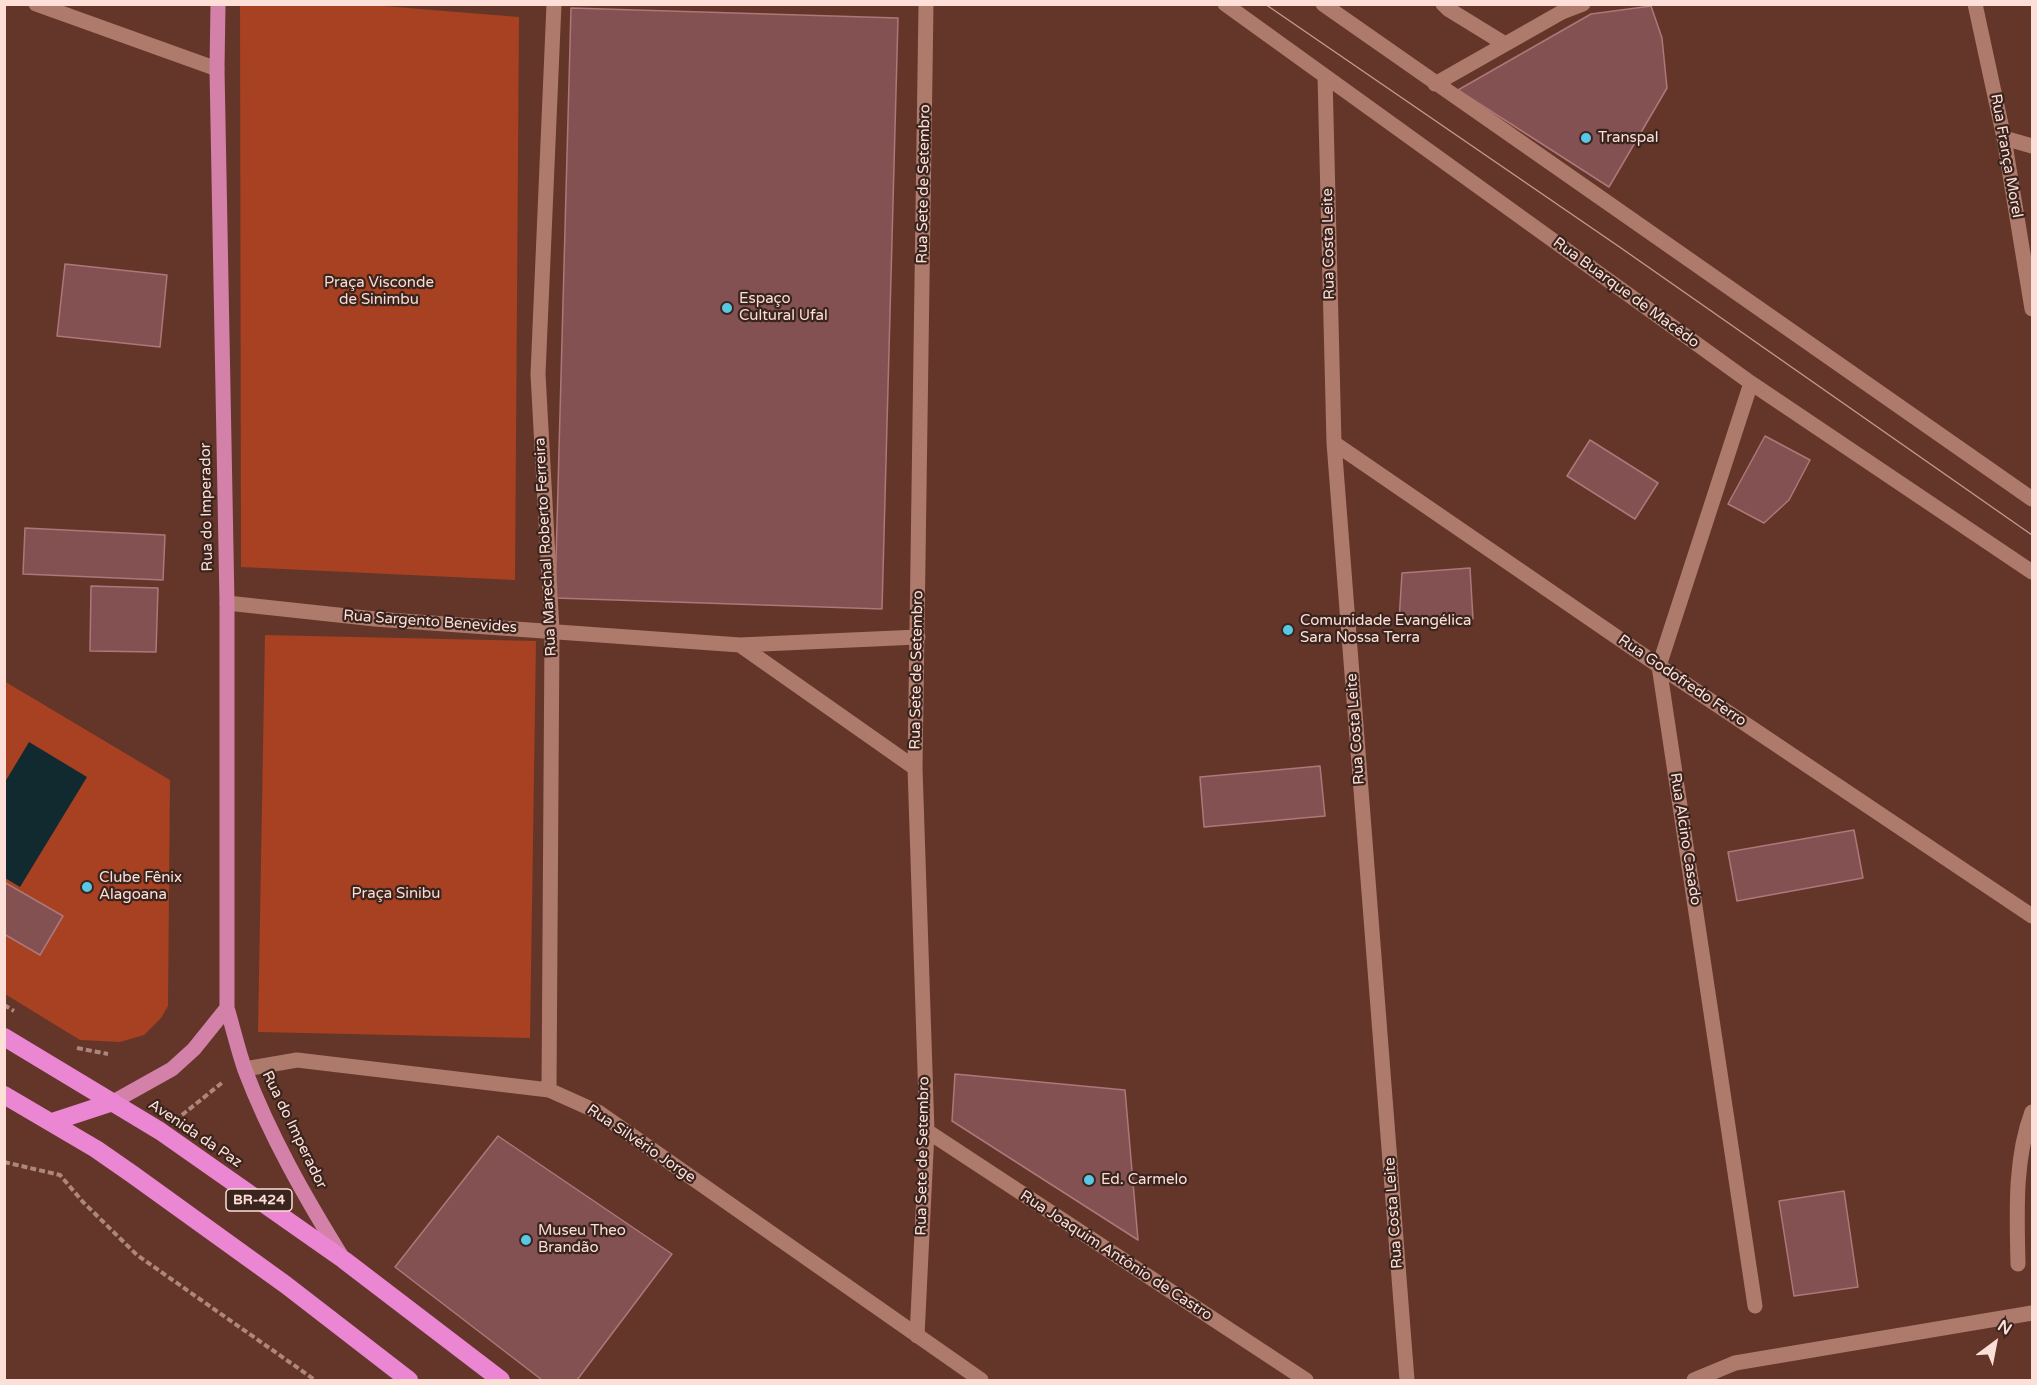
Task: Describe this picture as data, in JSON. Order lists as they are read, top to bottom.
{
  "streets": {
    "highway": ["Avenida da Paz", "BR-424"],
    "main road": ["Rua do Imperador"],
    "street": [
      "Rua França Morel",
      "Rua Sete de Setembro",
      "Rua Costa Leite",
      "Rua Buarque de Macêdo",
      "Rua Marechal Roberto Ferreira",
      "Rua Sargento Benevides",
      "Rua Godofredo Ferro",
      "Rua Alcino Casado",
      "Rua Silvério Jorge",
      "Rua Joaquim Antônio de Castro"
    ]
  },
  "crossings": [
    ["Rua Sete de Setembro", "Rua Sargento Benevides"],
    ["Rua Sete de Setembro", "Rua Silvério Jorge"],
    ["Rua Sete de Setembro", "Rua Joaquim Antônio de Castro"],
    ["Rua Costa Leite", "Rua Buarque de Macêdo"],
    ["Rua Costa Leite", "Rua Godofredo Ferro"],
    ["Rua Buarque de Macêdo", "Rua Alcino Casado"],
    ["Rua do Imperador", "Rua Sargento Benevides"],
    ["Rua do Imperador", "Avenida da Paz"],
    ["Rua do Imperador", "Rua Silvério Jorge"],
    ["Rua Marechal Roberto Ferreira", "Rua Sargento Benevides"],
    ["Rua Marechal Roberto Ferreira", "Rua Silvério Jorge"],
    ["Rua Godofredo Ferro", "Rua Alcino Casado"]
  ],
  "parks": ["Praça Visconde de Sinimbu", "Praça Sinibu"],
  "places": [
    "Transpal",
    "Espaço Cultural Ufal",
    "Comunidade Evangélica Sara Nossa Terra",
    "Clube Fênix Alagoana",
    "Ed. Carmelo",
    "Museu Theo Brandão"
  ],
  "north": "top right"
}
